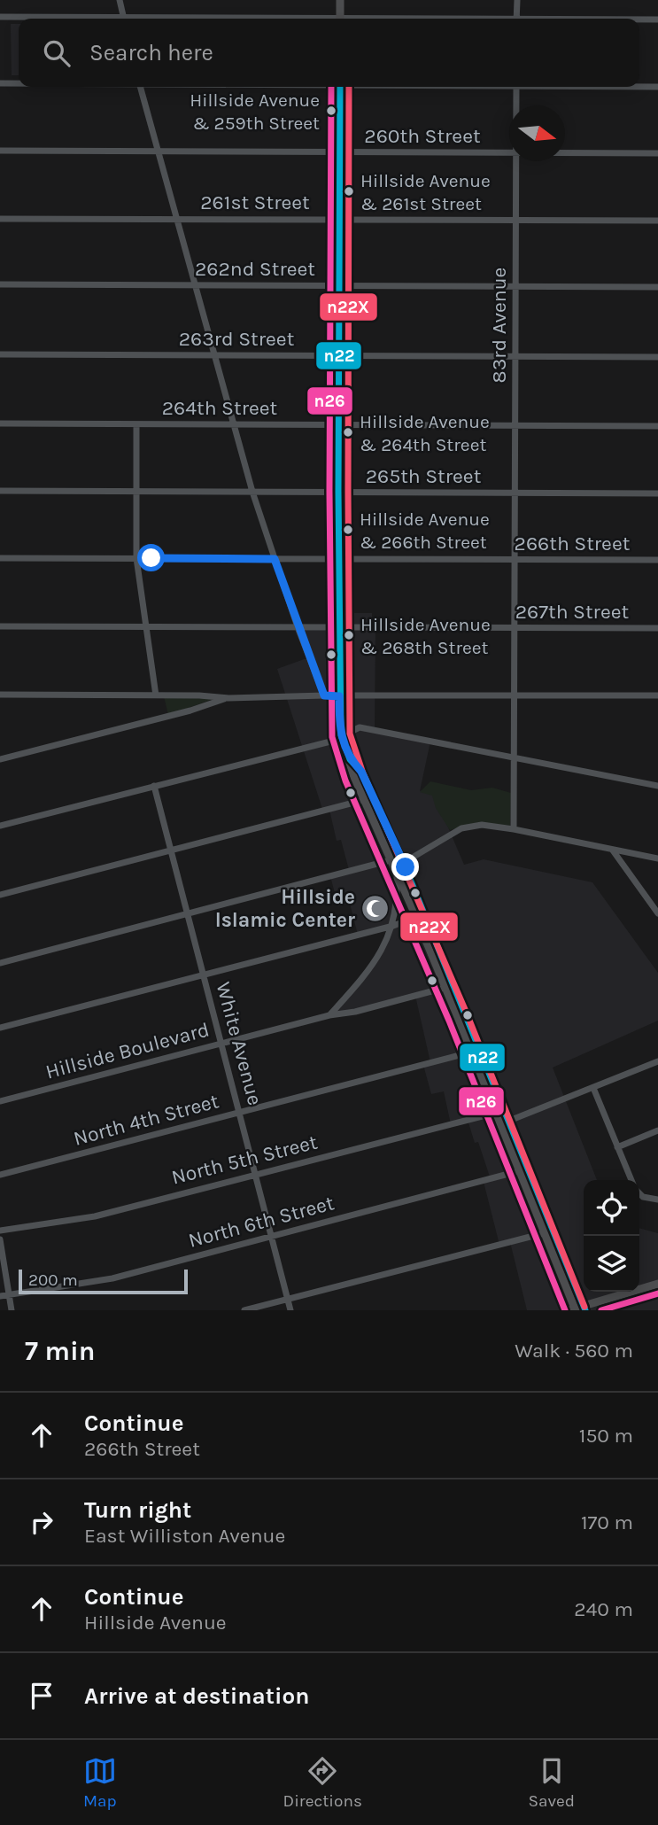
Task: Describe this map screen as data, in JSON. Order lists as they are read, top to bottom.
{
  "streets": {
    "street": [
      "260th Street",
      "261st Street",
      "262nd Street",
      "83rd Avenue",
      "263rd Street",
      "264th Street",
      "265th Street",
      "266th Street",
      "267th Street",
      "White Avenue",
      "Hillside Boulevard",
      "North 4th Street",
      "North 5th Street",
      "North 6th Street"
    ]
  },
  "crossings": [
    ["261st Street", "83rd Avenue"],
    ["262nd Street", "83rd Avenue"],
    ["83rd Avenue", "263rd Street"],
    ["83rd Avenue", "264th Street"],
    ["83rd Avenue", "265th Street"],
    ["83rd Avenue", "266th Street"],
    ["83rd Avenue", "267th Street"],
    ["White Avenue", "Hillside Boulevard"],
    ["White Avenue", "North 4th Street"],
    ["White Avenue", "North 5th Street"],
    ["White Avenue", "North 6th Street"]
  ],
  "places": {
    "other": [
      "Hillside Avenue & 259th Street",
      "Hillside Avenue & 261st Street",
      "Hillside Avenue & 264th Street",
      "Hillside Avenue & 266th Street",
      "Hillside Avenue & 268th Street"
    ],
    "mosque": ["Hillside Islamic Center"]
  },
  "lines": ["transit line n22", "transit line n26", "transit line n22X"],
  "scale_bar": "200 m",
  "north": "right",
  "page": {
    "search": "Search here",
    "scale": "200 m",
    "heading": ["7 min", "Walk · 560 m"],
    "list": [
      ["Continue", "266th Street", "150 m"],
      ["Turn right", "East Williston Avenue", "170 m"],
      ["Continue", "Hillside Avenue", "240 m"],
      "Arrive at destination"
    ],
    "nav": ["Map", "Directions", "Saved"]
  }
}
